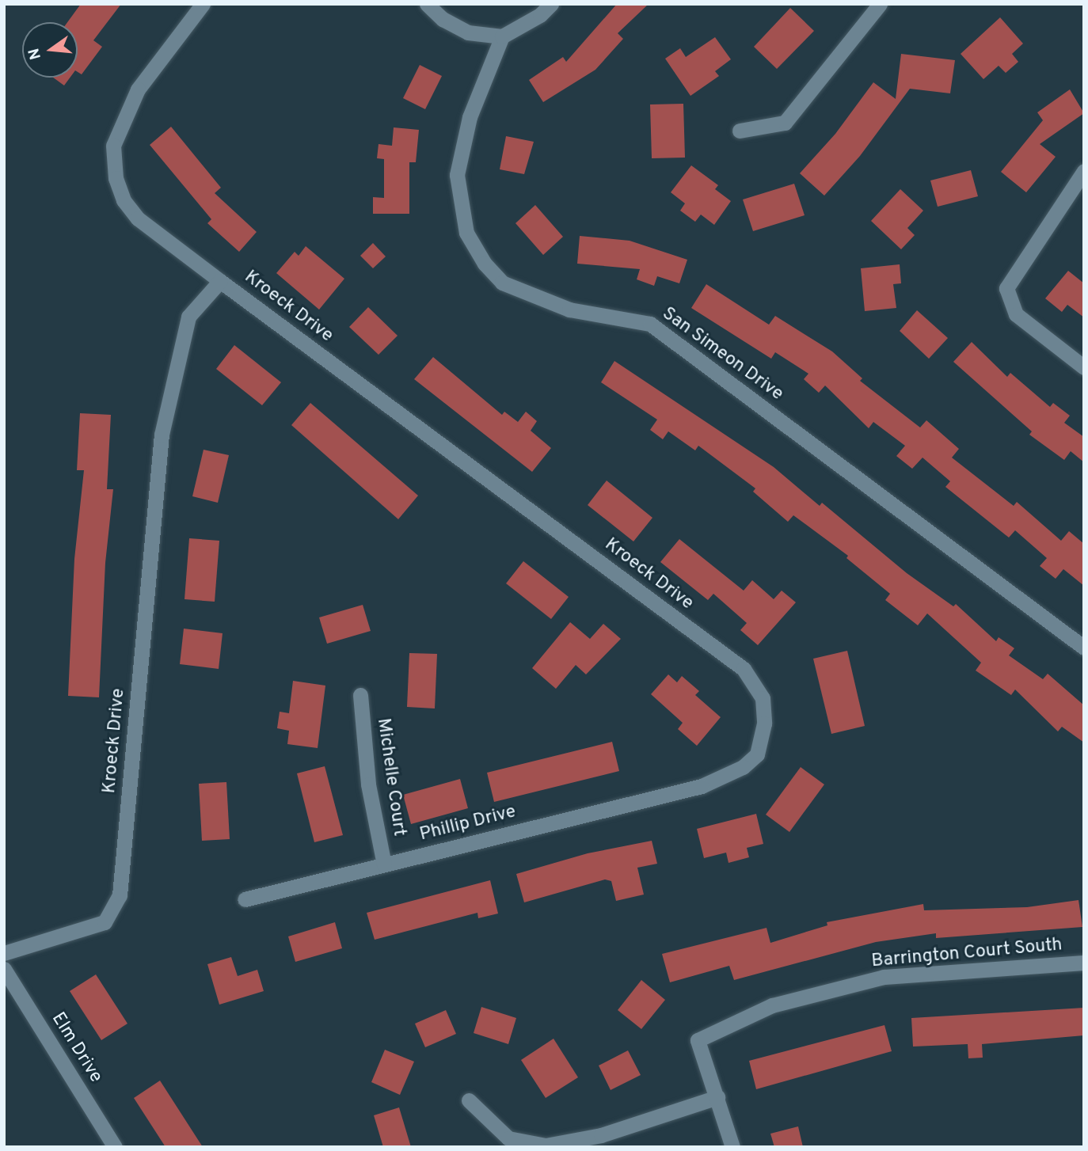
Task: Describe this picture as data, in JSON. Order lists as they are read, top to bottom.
{
  "streets": {
    "street": [
      "Kroeck Drive",
      "San Simeon Drive",
      "Michelle Court",
      "Phillip Drive",
      "Barrington Court South",
      "Elm Drive"
    ]
  },
  "crossings": [
    ["Kroeck Drive", "Phillip Drive"],
    ["Michelle Court", "Phillip Drive"]
  ],
  "north": "left"
}
